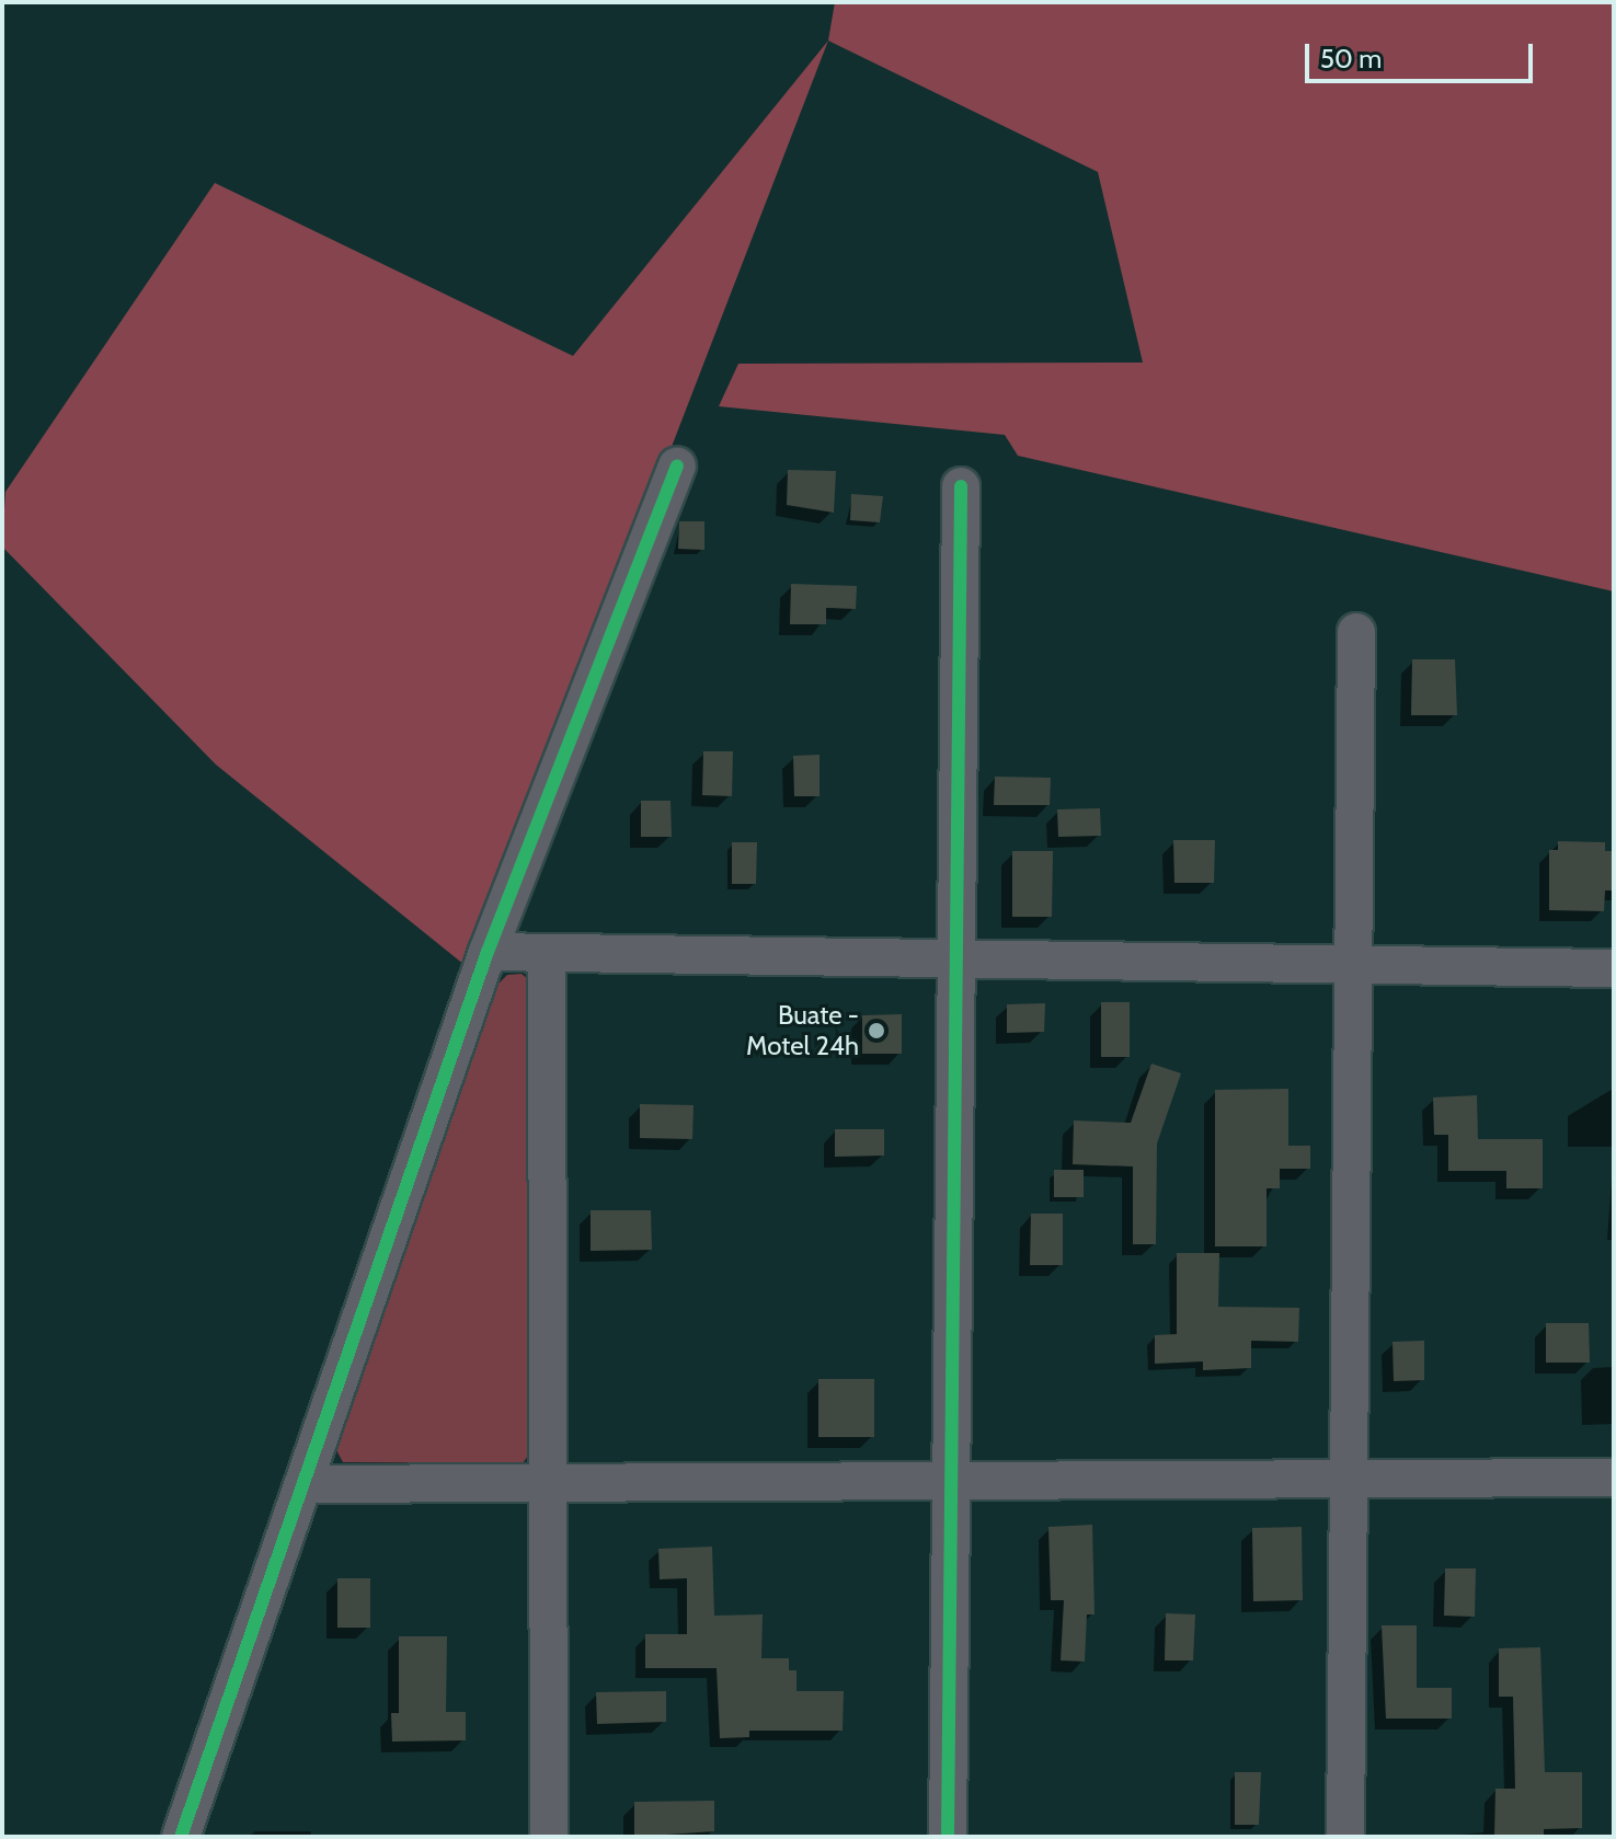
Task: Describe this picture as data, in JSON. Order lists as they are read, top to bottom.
{
  "places": ["Buate - Motel 24h"],
  "scale_bar": "50 m"
}
